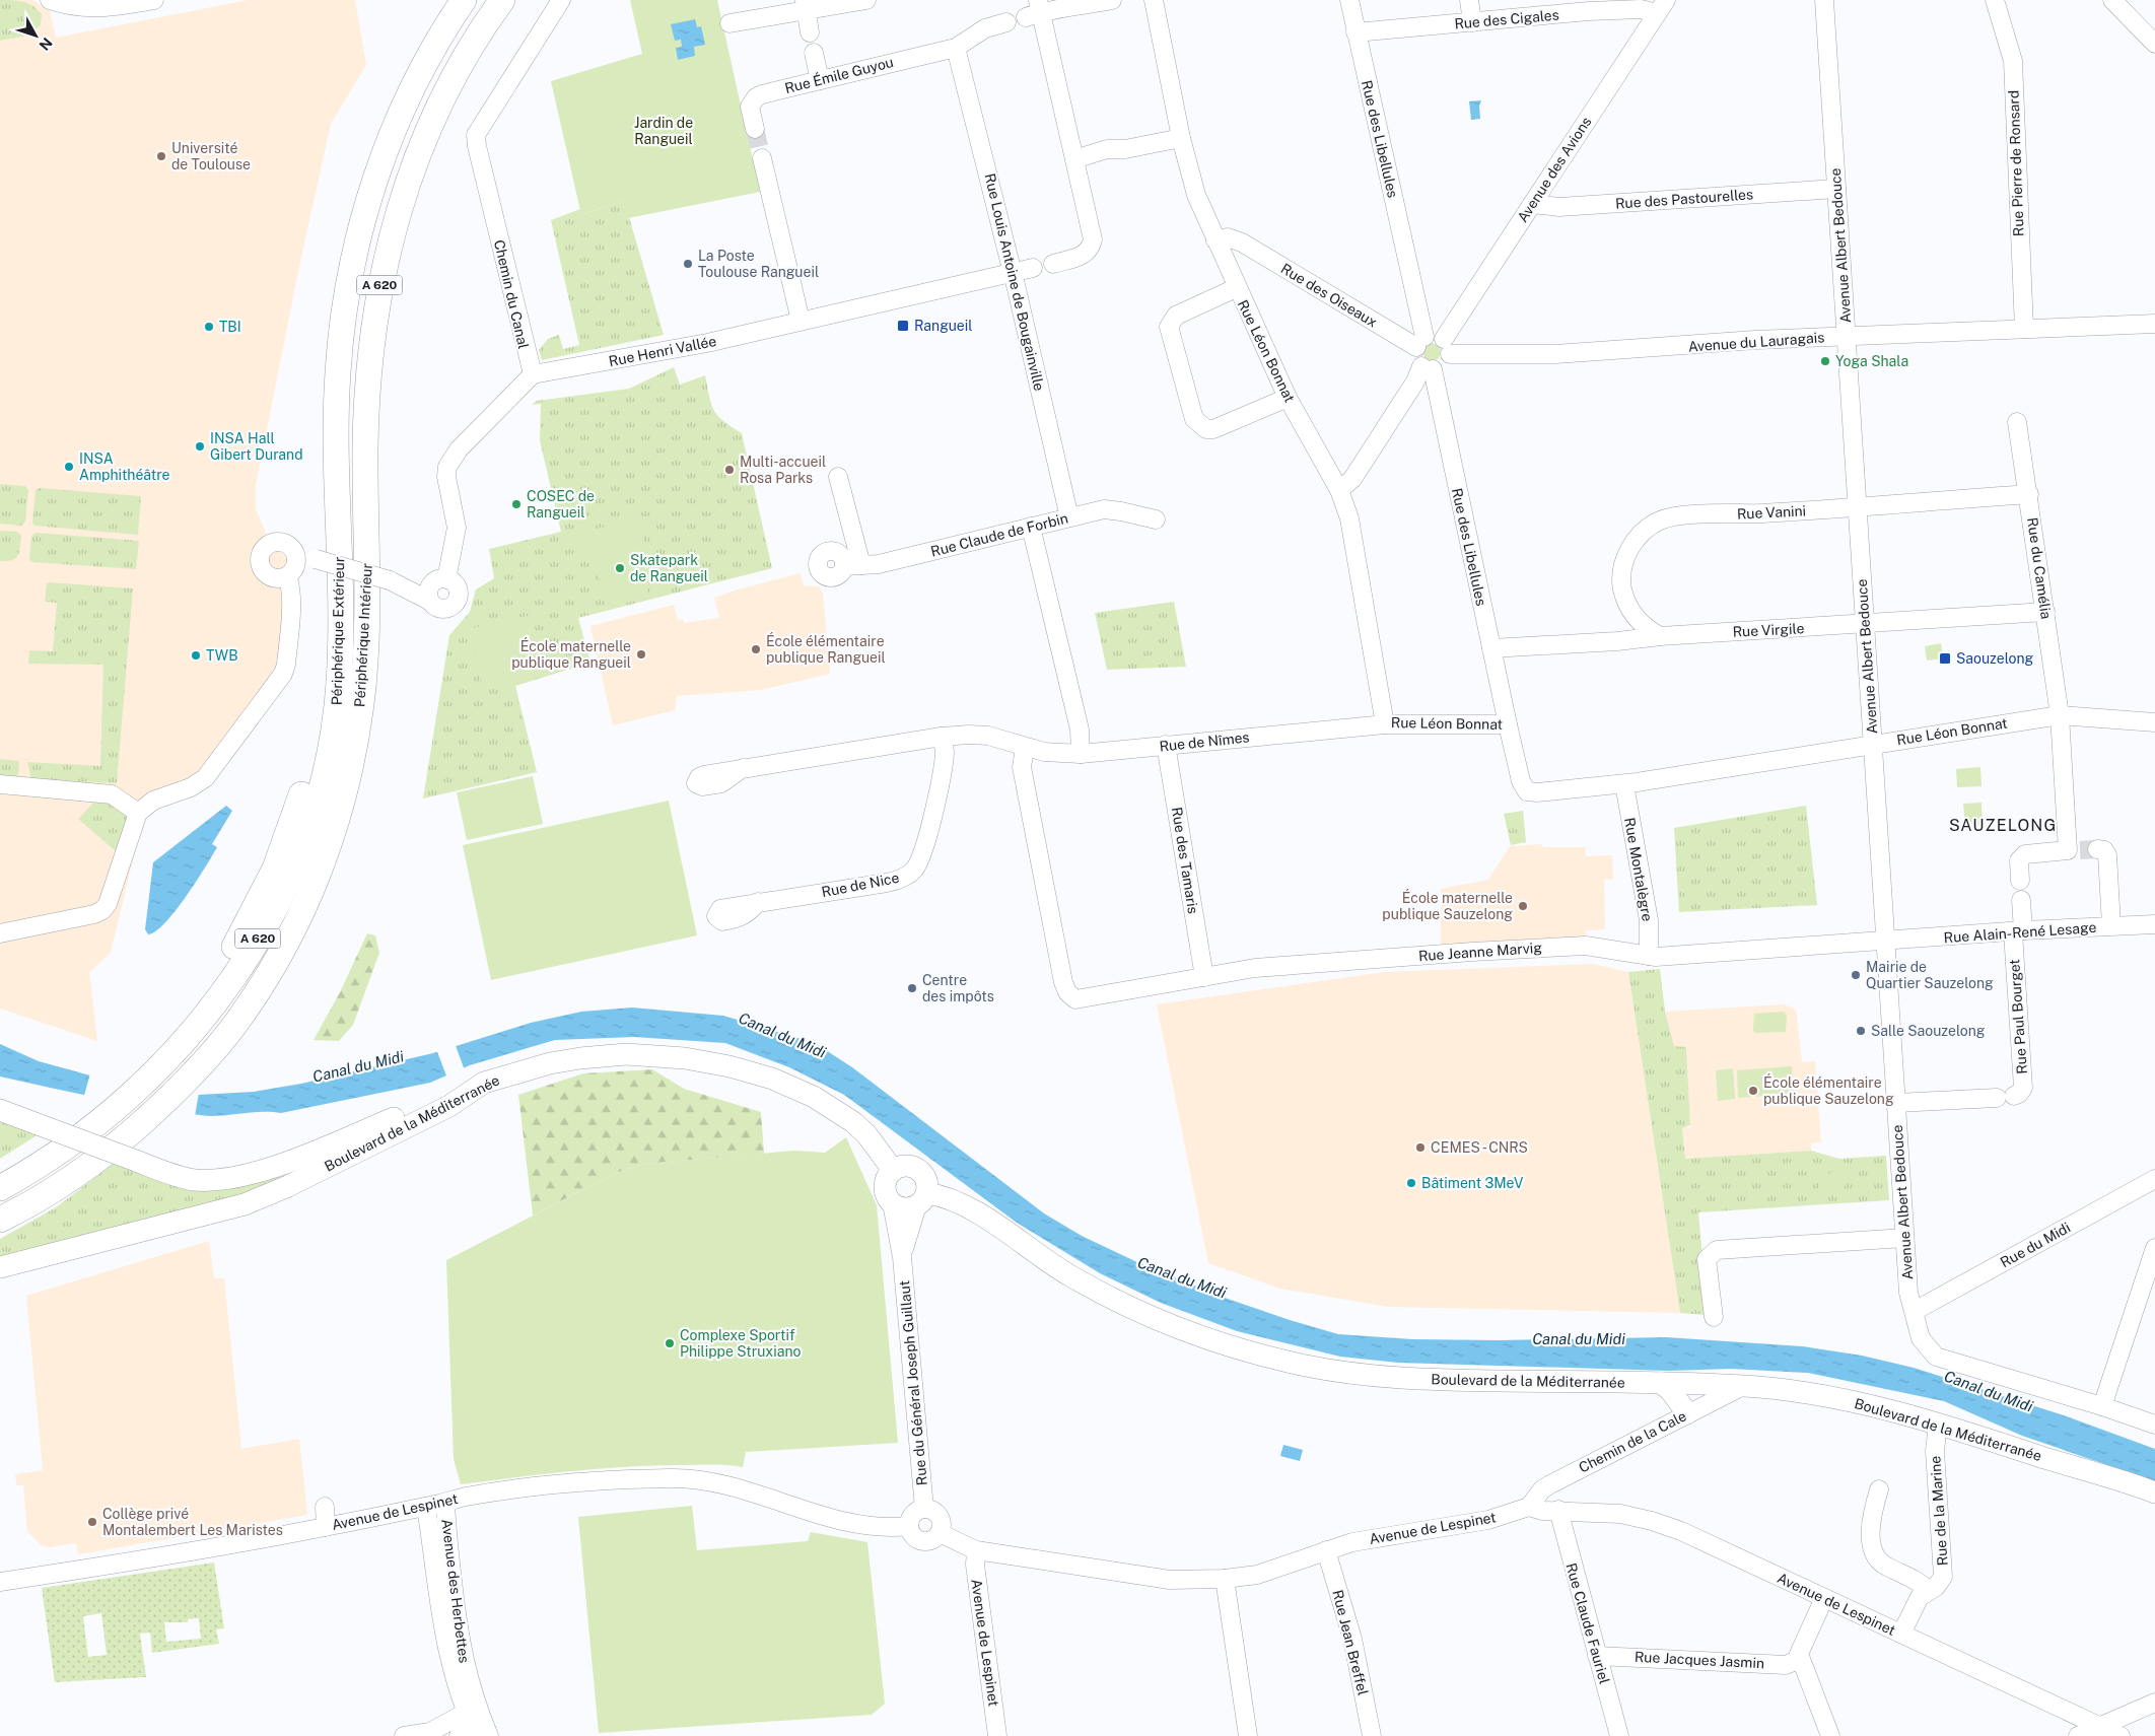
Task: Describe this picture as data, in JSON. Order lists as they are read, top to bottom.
{
  "streets": {
    "highway": ["A 620", "Périphérique Extérieur", "Périphérique Intérieur"],
    "main road": ["Boulevard de la Méditerranée"],
    "street": [
      "Rue des Cigales",
      "Rue Émile Guyou",
      "Rue des Libellules",
      "Rue Pierre de Ronsard",
      "Avenue des Avions",
      "Rue des Pastourelles",
      "Avenue Albert Bedouce",
      "Rue Louis Antoine de Bougainville",
      "Chemin du Canal",
      "Rue des Oiseaux",
      "Avenue du Lauragais",
      "Rue Henri Vallée",
      "Rue Léon Bonnat",
      "Rue Vanini",
      "Rue Claude de Forbin",
      "Rue du Camélia",
      "Rue Virgile",
      "Rue de Nîmes",
      "Rue des Tamaris",
      "Rue Montalègre",
      "Rue de Nice",
      "Rue Alain-René Lesage",
      "Rue Jeanne Marvig",
      "Rue Paul Bourget",
      "Rue du Midi",
      "Rue du Général Joseph Guillaut",
      "Chemin de la Cale",
      "Rue de la Marine",
      "Avenue de Lespinet",
      "Avenue des Herbettes",
      "Rue Claude Fauriel",
      "Rue Jean Breffel",
      "Rue Jacques Jasmin"
    ]
  },
  "crossings": [
    ["Rue des Cigales", "Rue des Libellules"],
    ["Rue des Cigales", "Avenue des Avions"],
    ["Rue Émile Guyou", "Rue Louis Antoine de Bougainville"],
    ["Rue des Libellules", "Avenue des Avions"],
    ["Rue des Libellules", "Rue des Oiseaux"],
    ["Rue des Libellules", "Avenue du Lauragais"],
    ["Rue des Libellules", "Rue Léon Bonnat"],
    ["Rue des Libellules", "Rue Virgile"],
    ["Rue Pierre de Ronsard", "Avenue du Lauragais"],
    ["Avenue des Avions", "Rue des Pastourelles"],
    ["Avenue des Avions", "Rue des Oiseaux"],
    ["Avenue des Avions", "Avenue du Lauragais"],
    ["Rue des Pastourelles", "Avenue Albert Bedouce"],
    ["Avenue Albert Bedouce", "Avenue du Lauragais"],
    ["Avenue Albert Bedouce", "Rue Léon Bonnat"],
    ["Avenue Albert Bedouce", "Rue Vanini"],
    ["Avenue Albert Bedouce", "Rue Virgile"],
    ["Avenue Albert Bedouce", "Rue Alain-René Lesage"],
    ["Avenue Albert Bedouce", "Rue Jeanne Marvig"],
    ["Avenue Albert Bedouce", "Rue Paul Bourget"],
    ["Avenue Albert Bedouce", "Rue du Midi"],
    ["Rue Louis Antoine de Bougainville", "Rue Claude de Forbin"],
    ["Chemin du Canal", "Rue Henri Vallée"],
    ["Rue des Oiseaux", "Avenue du Lauragais"],
    ["Rue des Oiseaux", "Rue Léon Bonnat"],
    ["Rue Léon Bonnat", "Rue du Camélia"],
    ["Rue Léon Bonnat", "Rue de Nîmes"],
    ["Rue Léon Bonnat", "Rue Montalègre"],
    ["Rue Vanini", "Rue du Camélia"],
    ["Rue Vanini", "Rue Virgile"],
    ["Rue du Camélia", "Rue Virgile"],
    ["Rue de Nîmes", "Rue des Tamaris"],
    ["Rue de Nîmes", "Rue de Nice"],
    ["Rue de Nîmes", "Rue Jeanne Marvig"],
    ["Rue des Tamaris", "Rue Jeanne Marvig"],
    ["Rue Montalègre", "Rue Jeanne Marvig"],
    ["Rue Alain-René Lesage", "Rue Jeanne Marvig"],
    ["Rue Alain-René Lesage", "Rue Paul Bourget"],
    ["Boulevard de la Méditerranée", "Rue du Général Joseph Guillaut"],
    ["Boulevard de la Méditerranée", "Chemin de la Cale"],
    ["Boulevard de la Méditerranée", "Rue de la Marine"],
    ["Rue du Général Joseph Guillaut", "Avenue de Lespinet"],
    ["Chemin de la Cale", "Avenue de Lespinet"],
    ["Rue de la Marine", "Avenue de Lespinet"],
    ["Avenue de Lespinet", "Avenue des Herbettes"],
    ["Avenue de Lespinet", "Rue Claude Fauriel"],
    ["Avenue de Lespinet", "Rue Jean Breffel"],
    ["Rue Claude Fauriel", "Rue Jacques Jasmin"]
  ],
  "districts": ["SAUZELONG"],
  "water": ["Canal du Midi"],
  "parks": ["Jardin de Rangueil"],
  "places": {
    "other": [
      "Université de Toulouse",
      "La Poste Toulouse Rangueil",
      "TBI",
      "Yoga Shala",
      "INSA Hall Gibert Durand",
      "INSA Amphithéâtre",
      "Multi-accueil Rosa Parks",
      "COSEC de Rangueil",
      "Skatepark de Rangueil",
      "École élémentaire publique Rangueil",
      "École maternelle publique Rangueil",
      "TWB",
      "École maternelle publique Sauzelong",
      "Mairie de Quartier Sauzelong",
      "Centre des impôts",
      "Salle Saouzelong",
      "École élémentaire publique Sauzelong",
      "CEMES - CNRS",
      "Bâtiment 3MeV",
      "Complexe Sportif Philippe Struxiano",
      "Collège privé Montalembert Les Maristes"
    ],
    "transit": ["Rangueil", "Saouzelong"]
  },
  "north": "bottom right"
}
